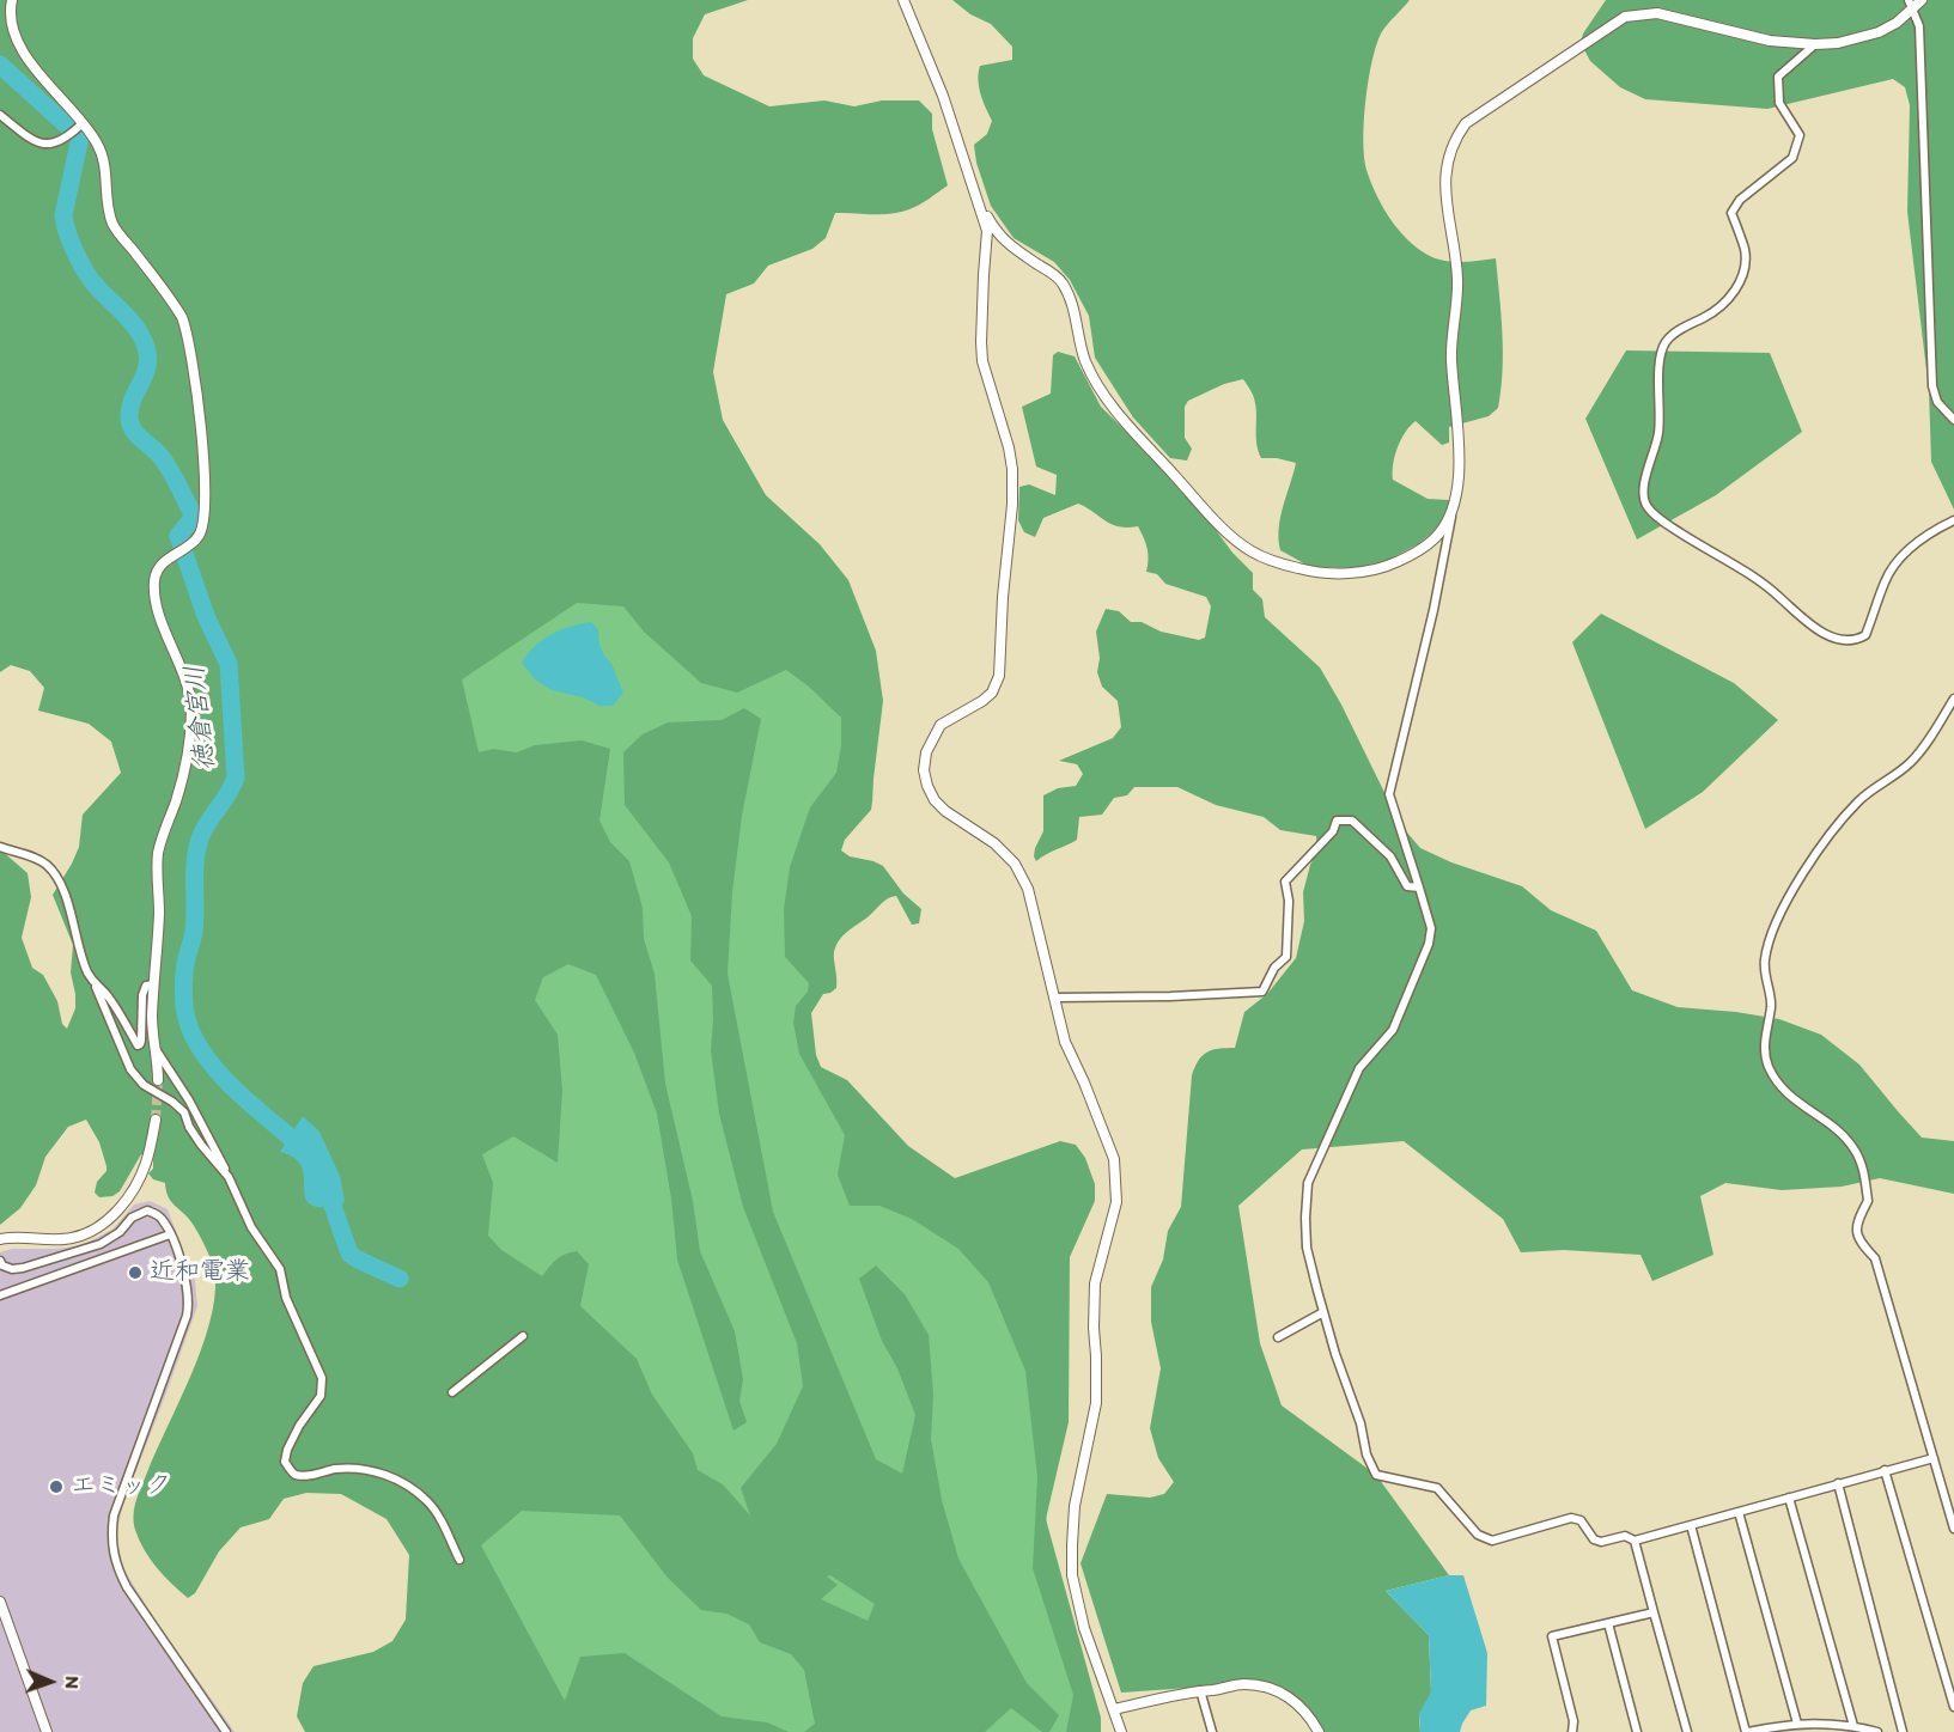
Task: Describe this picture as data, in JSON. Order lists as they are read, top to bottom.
{
  "water": ["徳倉宮川"],
  "places": ["近和電業", "エミック"],
  "north": "right"
}
